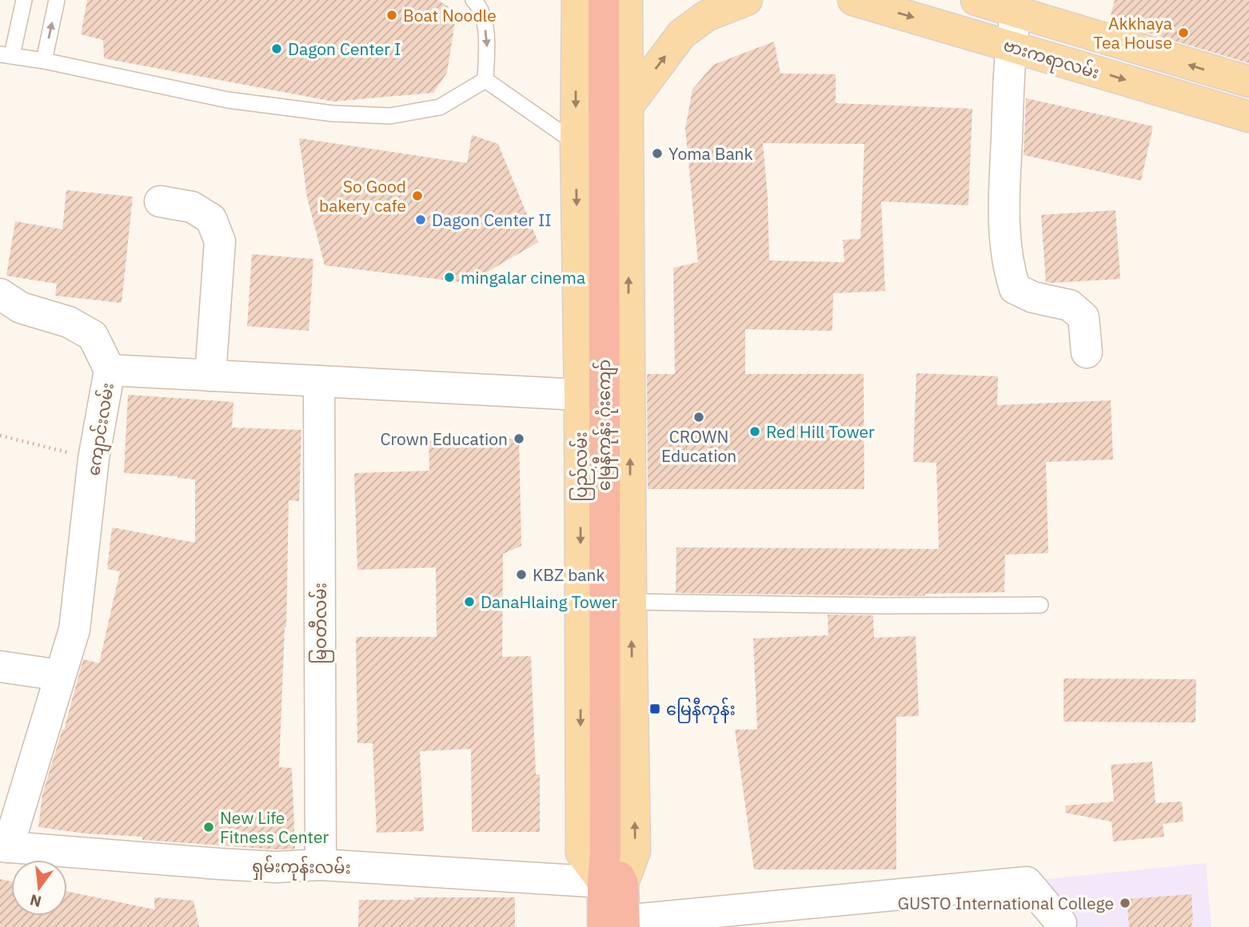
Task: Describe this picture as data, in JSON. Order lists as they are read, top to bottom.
{
  "streets": {
    "highway": ["မြေနီကုန်း ဂုံးကျော်"],
    "main road": ["ဗားကရာလမ်း", "ပြည်လမ်း"],
    "street": ["ကျောင်းလမ်း", "မြဝတီလမ်း", "ရှမ်းကုန်းလမ်း"]
  },
  "crossings": [
    ["မြေနီကုန်း ဂုံးကျော်", "ပြည်လမ်း"],
    ["မြေနီကုန်း ဂုံးကျော်", "ရှမ်းကုန်းလမ်း"],
    ["ကျောင်းလမ်း", "ပြည်လမ်း"],
    ["ကျောင်းလမ်း", "မြဝတီလမ်း"],
    ["ကျောင်းလမ်း", "ရှမ်းကုန်းလမ်း"],
    ["ပြည်လမ်း", "ရှမ်းကုန်းလမ်း"],
    ["မြဝတီလမ်း", "ရှမ်းကုန်းလမ်း"]
  ],
  "places": {
    "other": [
      "Boat Noodle",
      "Akkhaya Tea House",
      "Dagon Center I",
      "Yoma Bank",
      "So Good bakery cafe",
      "Dagon Center II",
      "mingalar cinema",
      "CROWN Education",
      "Red Hill Tower",
      "Crown Education",
      "KBZ bank",
      "DanaHlaing Tower",
      "New Life Fitness Center",
      "GUSTO International College"
    ],
    "transit": ["မြေနီကုန်း"]
  },
  "north": "bottom"
}
